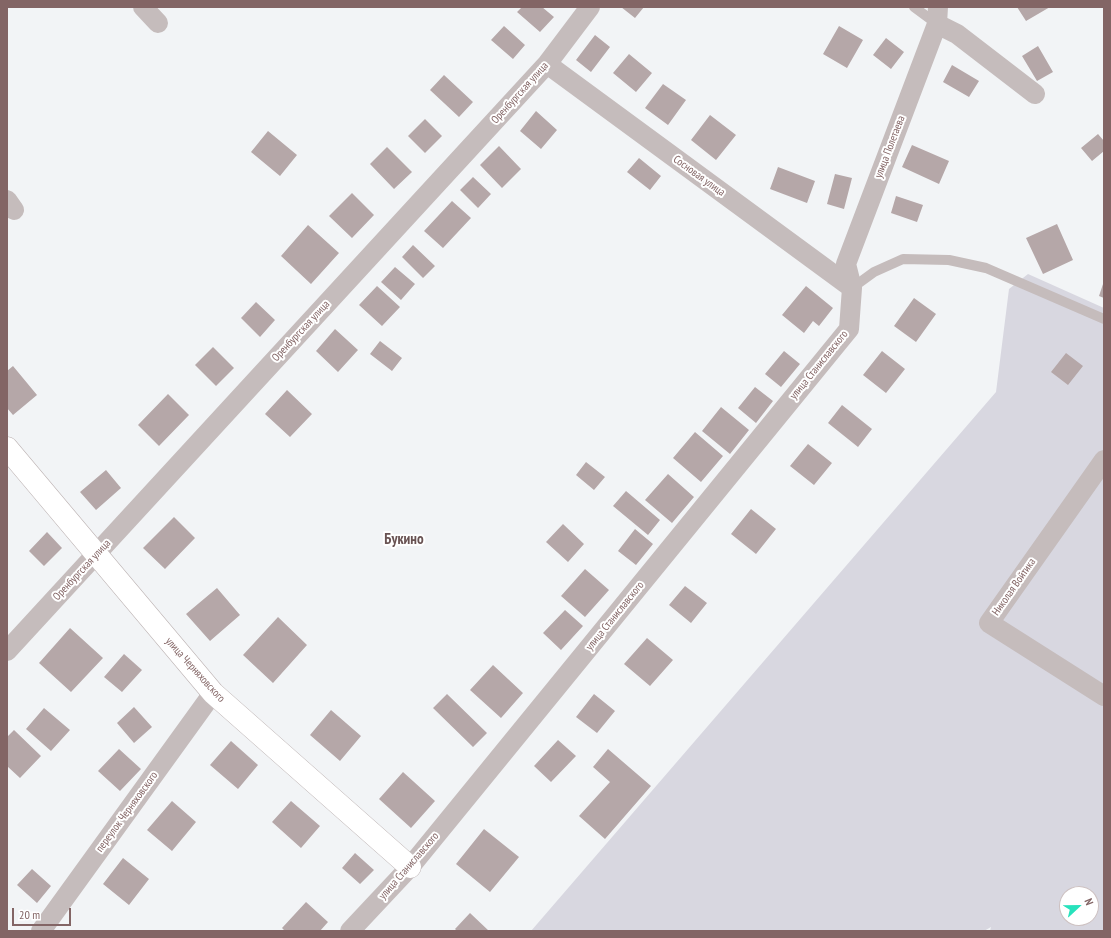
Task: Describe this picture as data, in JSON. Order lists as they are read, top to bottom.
{
  "streets": {
    "street": [
      "Оренбургская улица",
      "улица Полетаева",
      "Сосновая улица",
      "улица Станиславского",
      "Николая Войтика",
      "улица Черняховского",
      "переулок Черняховского"
    ]
  },
  "crossings": [
    ["Оренбургская улица", "Сосновая улица"],
    ["Оренбургская улица", "улица Черняховского"],
    ["улица Полетаева", "Сосновая улица"],
    ["улица Полетаева", "улица Станиславского"],
    ["Сосновая улица", "улица Станиславского"],
    ["улица Станиславского", "улица Черняховского"],
    ["улица Черняховского", "переулок Черняховского"]
  ],
  "districts": ["Букино"],
  "scale_bar": "20 m",
  "north": "right"
}
